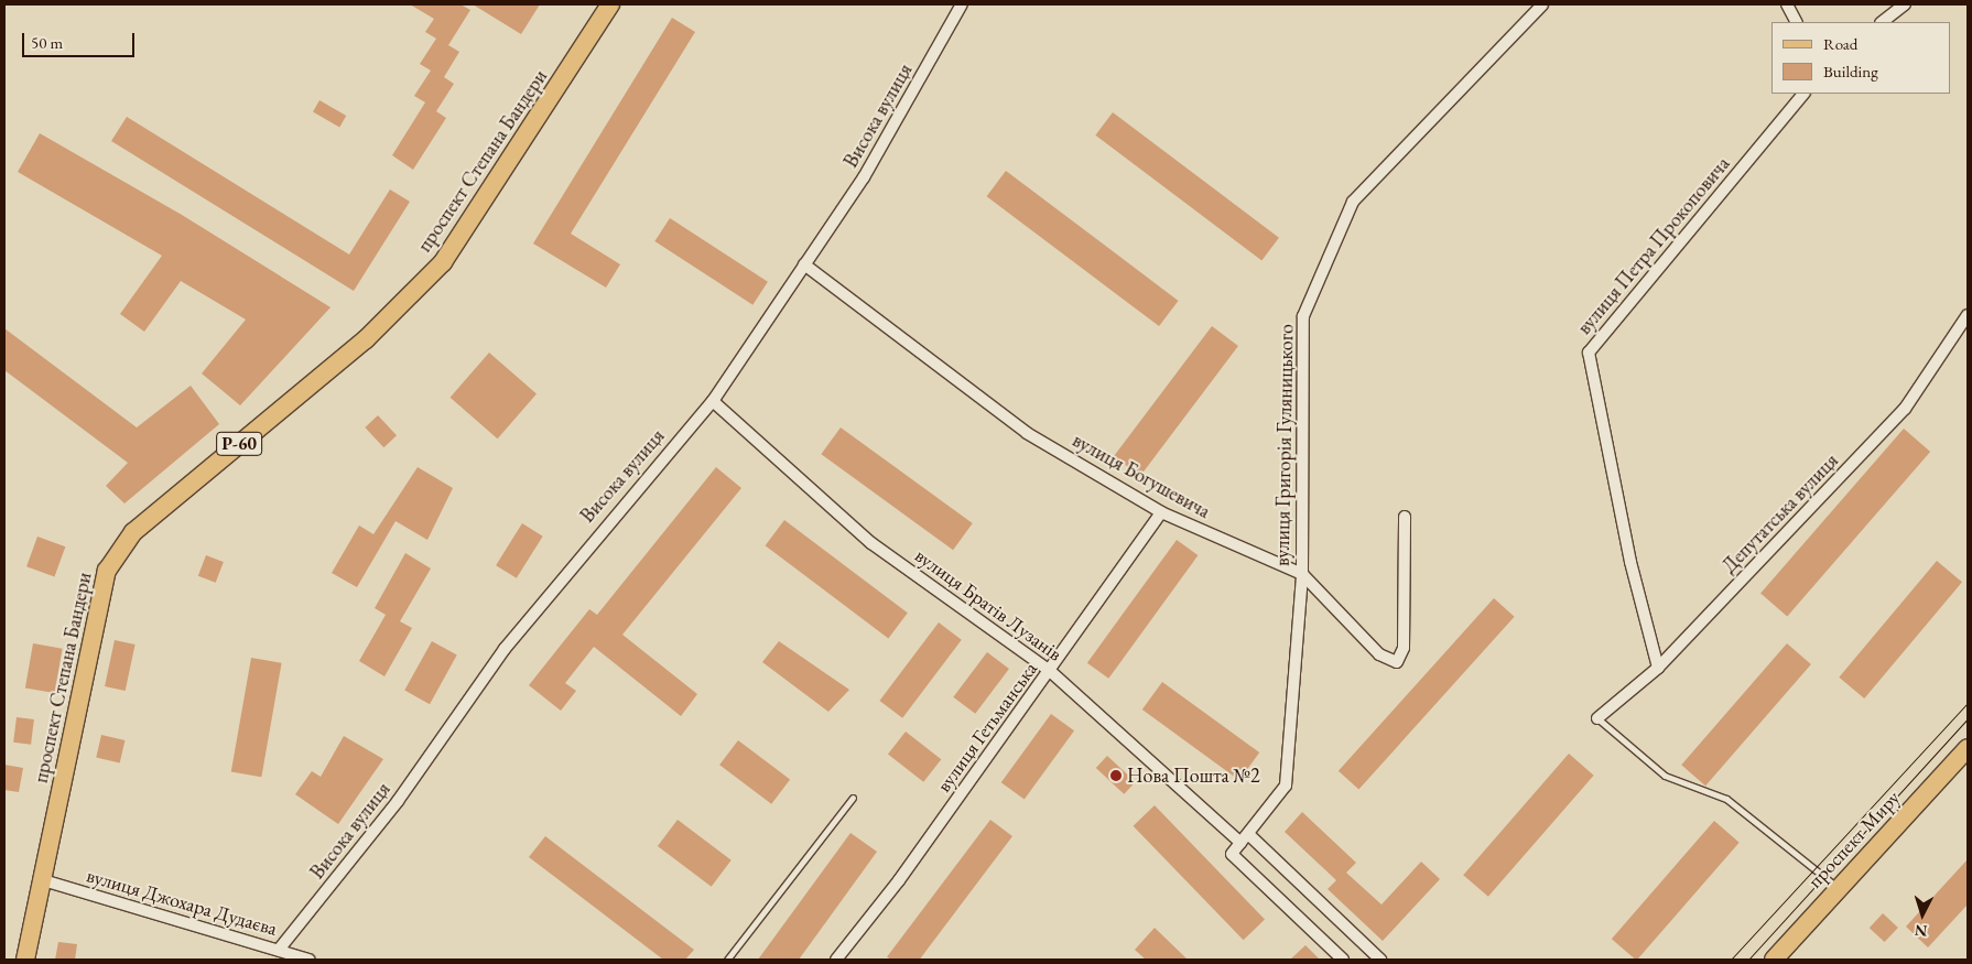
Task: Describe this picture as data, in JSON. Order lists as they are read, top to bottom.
{
  "streets": {
    "main road": ["проспект Степана Бандери", "Р-60", "проспект Миру"],
    "street": [
      "Висока вулиця",
      "вулиця Петра Прокоповича",
      "вулиця Григорія Гуляницького",
      "вулиця Богушевича",
      "Депутатська вулиця",
      "вулиця Братів Лузанів",
      "вулиця Гетьманська",
      "вулиця Джохара Дудаєва"
    ]
  },
  "crossings": [
    ["Висока вулиця", "вулиця Богушевича"],
    ["Висока вулиця", "вулиця Братів Лузанів"],
    ["Висока вулиця", "вулиця Джохара Дудаєва"],
    ["проспект Степана Бандери", "вулиця Джохара Дудаєва"],
    ["вулиця Петра Прокоповича", "Депутатська вулиця"],
    ["вулиця Григорія Гуляницького", "вулиця Богушевича"],
    ["вулиця Григорія Гуляницького", "вулиця Братів Лузанів"],
    ["вулиця Богушевича", "вулиця Гетьманська"],
    ["вулиця Братів Лузанів", "вулиця Гетьманська"]
  ],
  "places": ["Нова Пошта №2"],
  "legend": ["Road", "Building"],
  "scale_bar": "50 m",
  "north": "bottom"
}
